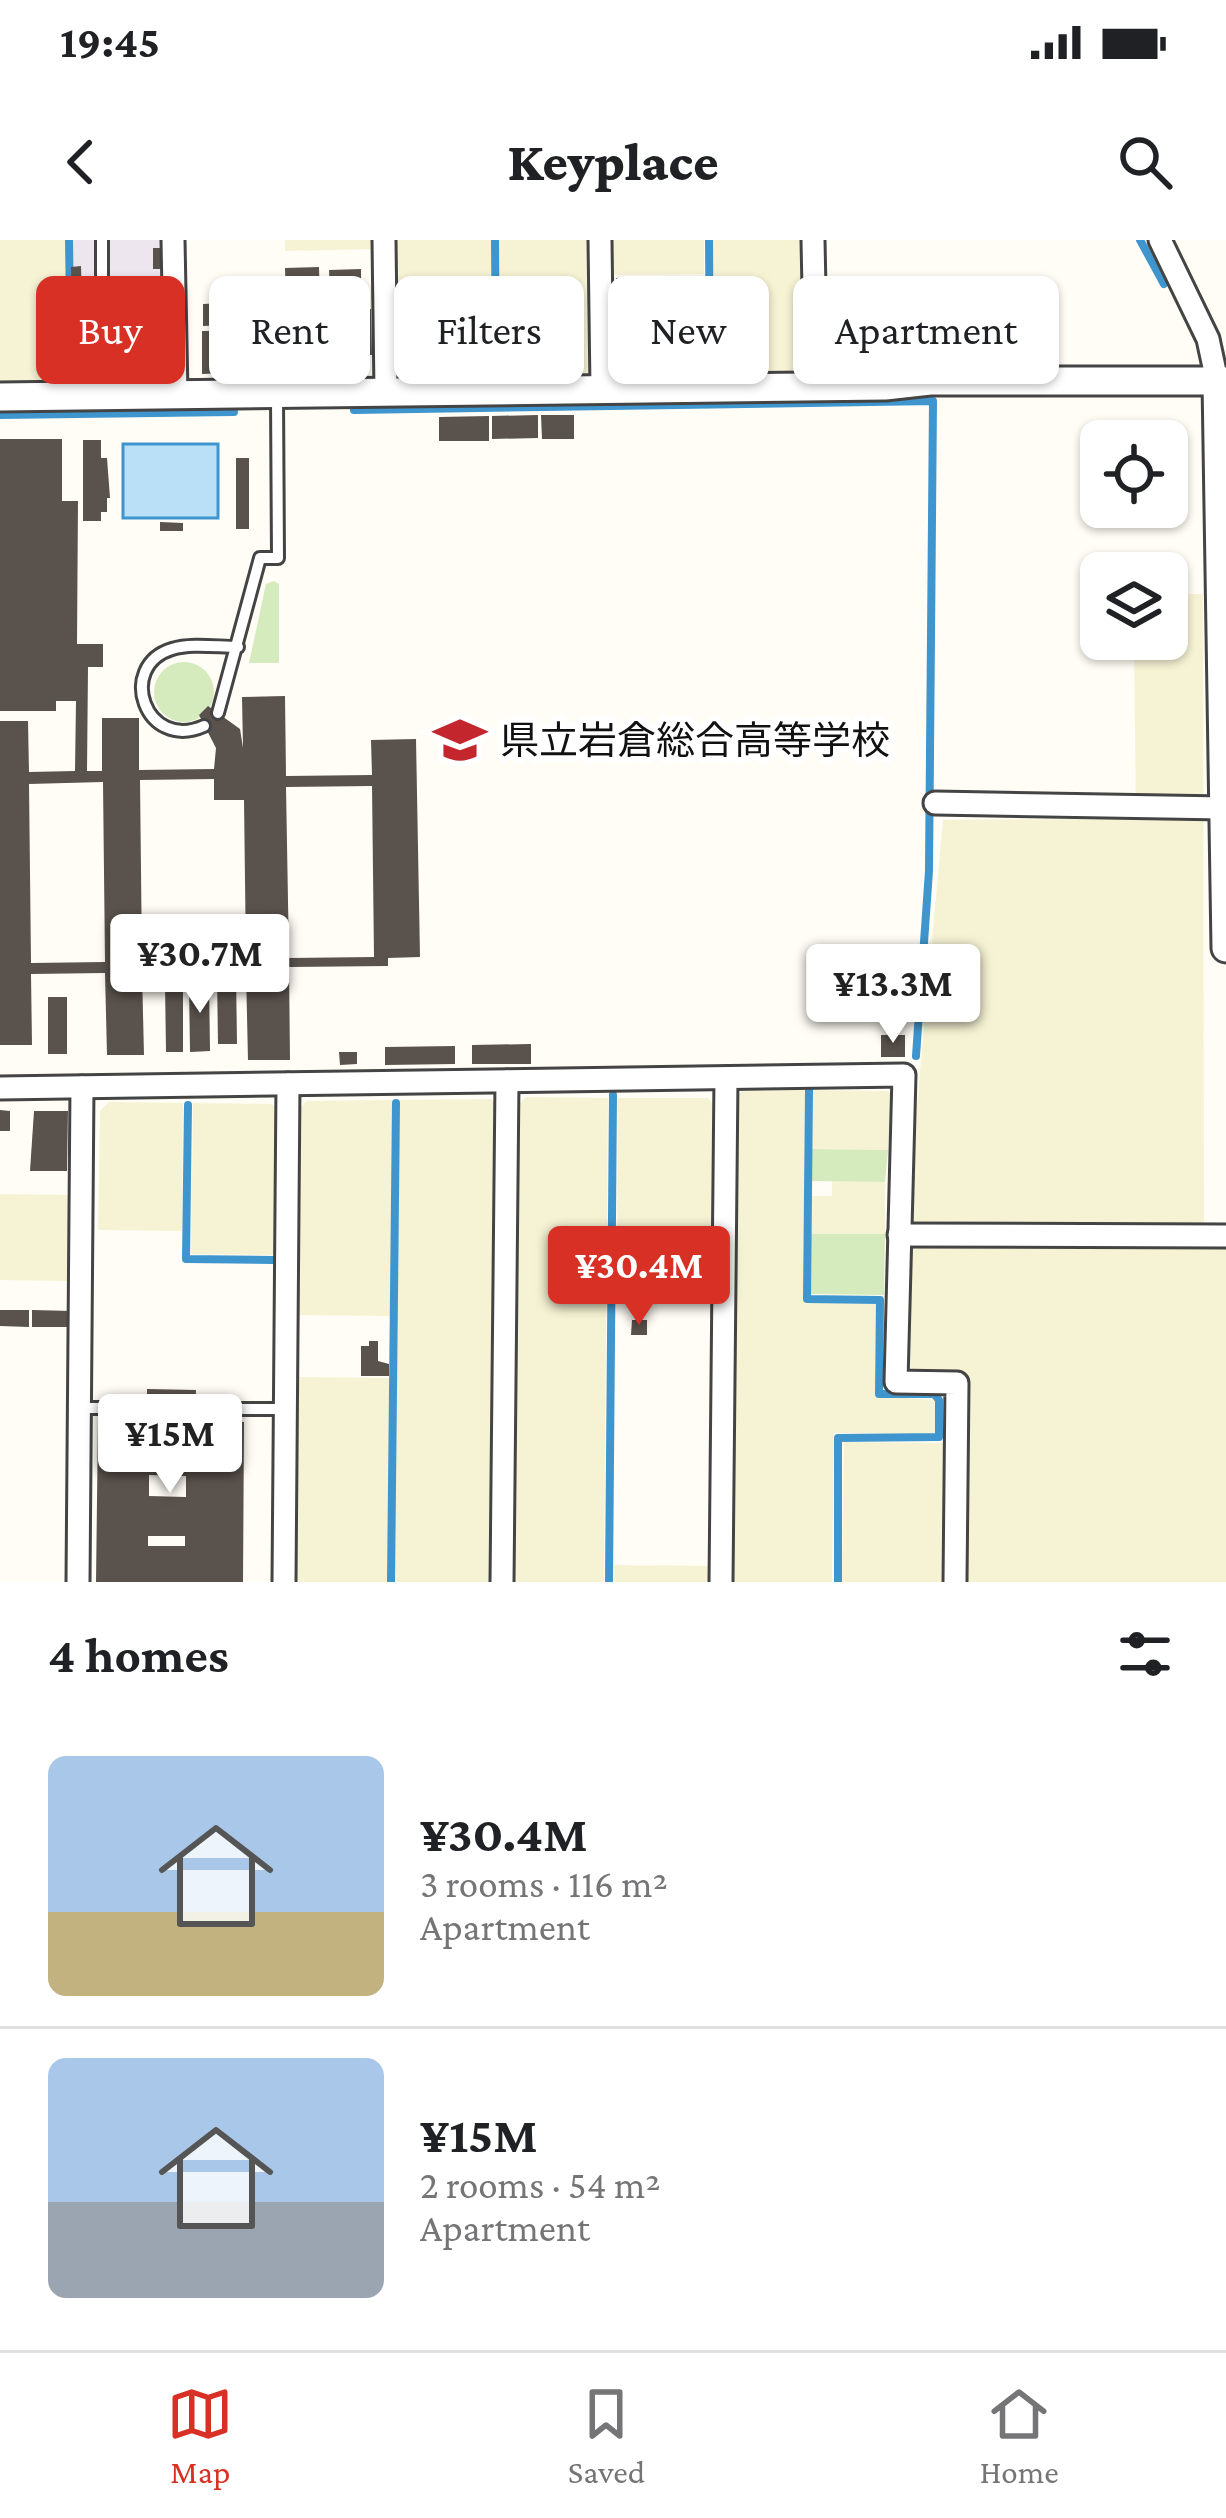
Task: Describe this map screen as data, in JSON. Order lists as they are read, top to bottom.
{
  "places": {
    "school or university": ["県立岩倉総合高等学校"]
  },
  "page": {
    "status": "19:45",
    "header": "Keyplace",
    "chip": [
      "Buy",
      "Rent",
      "Filters",
      "New",
      "Apartment"
    ],
    "price": [
      "¥30.7M",
      "¥13.3M",
      "¥30.4M",
      "¥15M"
    ],
    "heading": "4 homes",
    "list": [
      {
        "name": "¥30.4M",
        "note": "3 rooms · 116 m² · Apartment"
      },
      {
        "name": "¥15M",
        "note": "2 rooms · 54 m² · Apartment"
      }
    ],
    "tabs": ["Map", "Saved", "Home"]
  }
}
